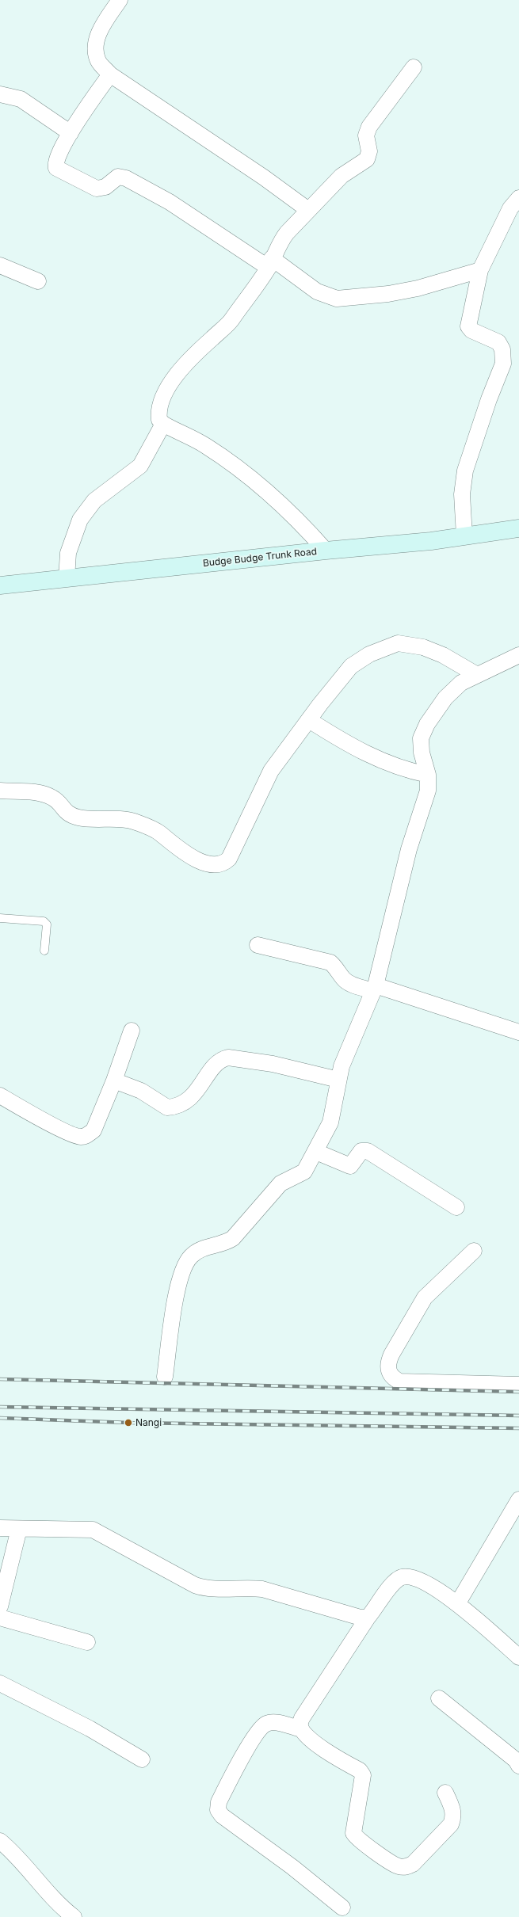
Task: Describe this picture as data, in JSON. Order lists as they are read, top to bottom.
{
  "streets": {
    "main road": ["Budge Budge Trunk Road"]
  },
  "places": ["Nangi"]
}
